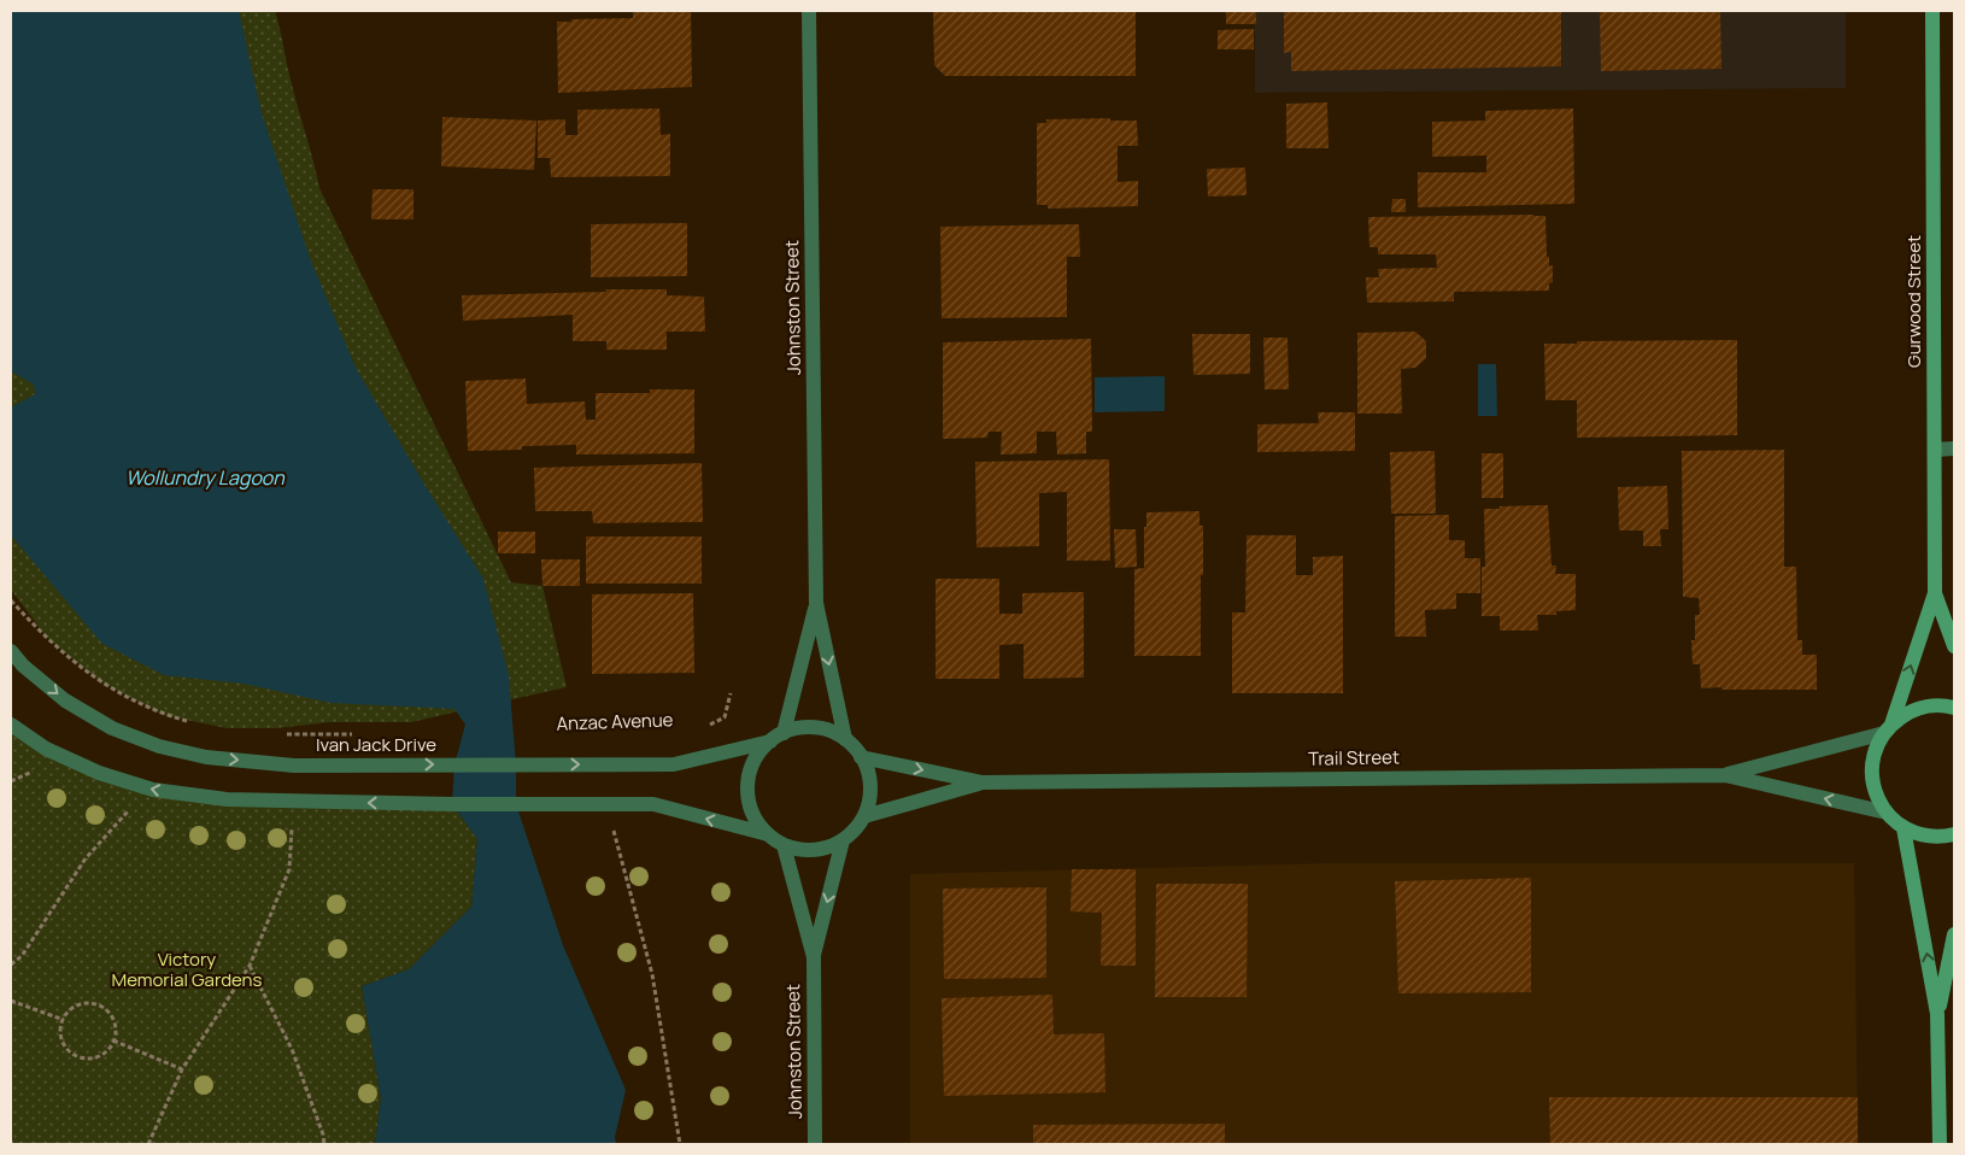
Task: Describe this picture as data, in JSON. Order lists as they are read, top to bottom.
{
  "streets": {
    "main road": ["Gurwood Street"],
    "street": ["Johnston Street", "Ivan Jack Drive", "Trail Street"]
  },
  "crossings": [
    ["Gurwood Street", "Trail Street"],
    ["Johnston Street", "Ivan Jack Drive"],
    ["Johnston Street", "Trail Street"],
    ["Ivan Jack Drive", "Trail Street"]
  ],
  "water": ["Wollundry Lagoon"],
  "parks": ["Victory Memorial Gardens"]
}
